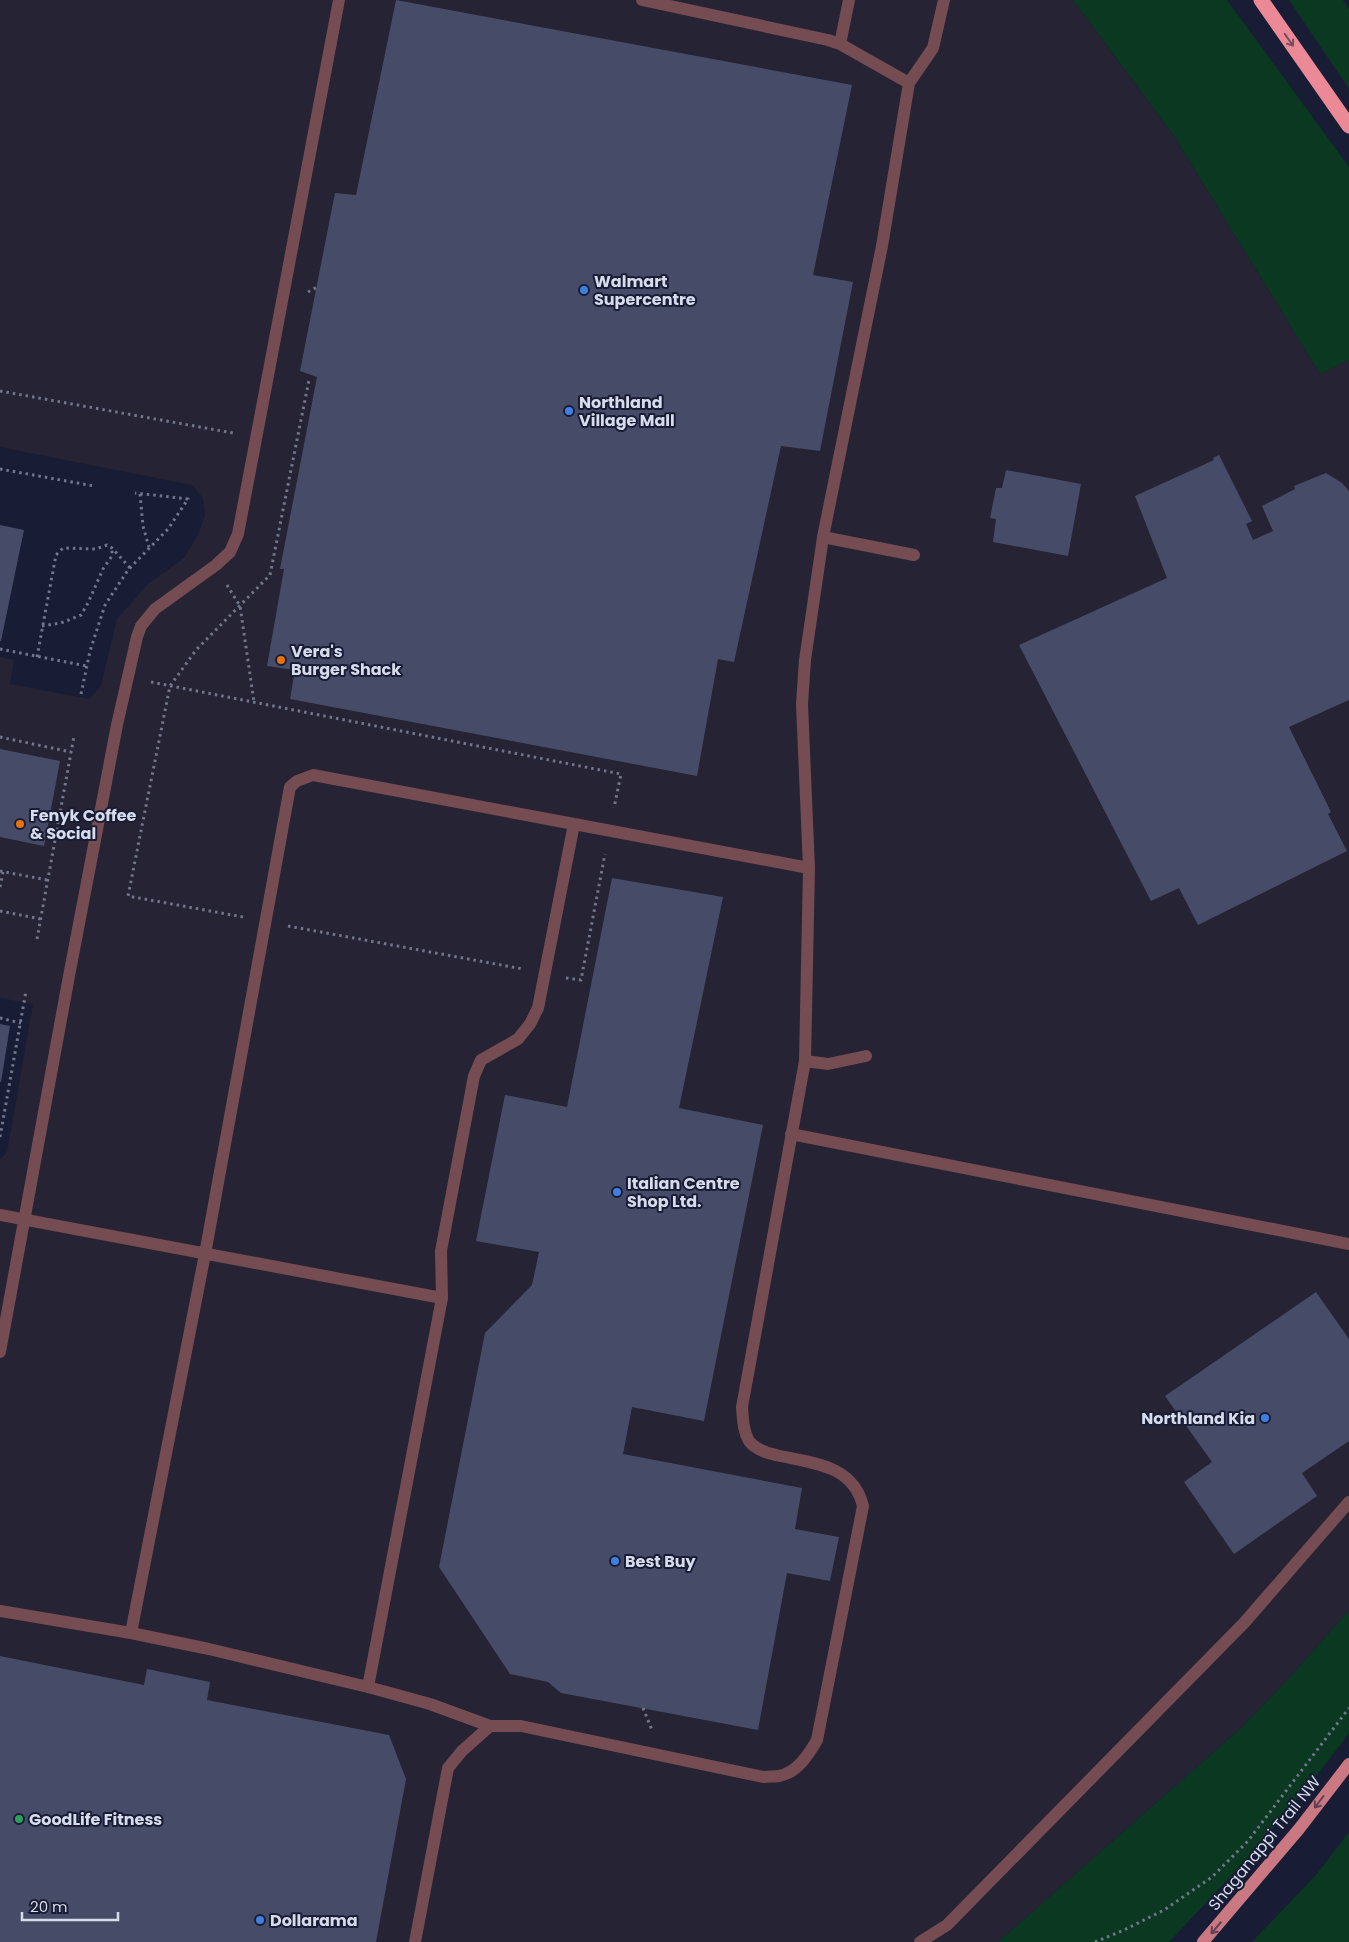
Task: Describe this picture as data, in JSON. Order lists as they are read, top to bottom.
{
  "streets": {
    "main road": ["Shaganappi Trail NW"]
  },
  "one_way": ["Shaganappi Trail NW"],
  "places": [
    "Walmart Supercentre",
    "Northland Village Mall",
    "Vera's Burger Shack",
    "Fenyk Coffee & Social",
    "Italian Centre Shop Ltd.",
    "Northland Kia",
    "Best Buy",
    "GoodLife Fitness",
    "Dollarama"
  ],
  "scale_bar": "20 m"
}
